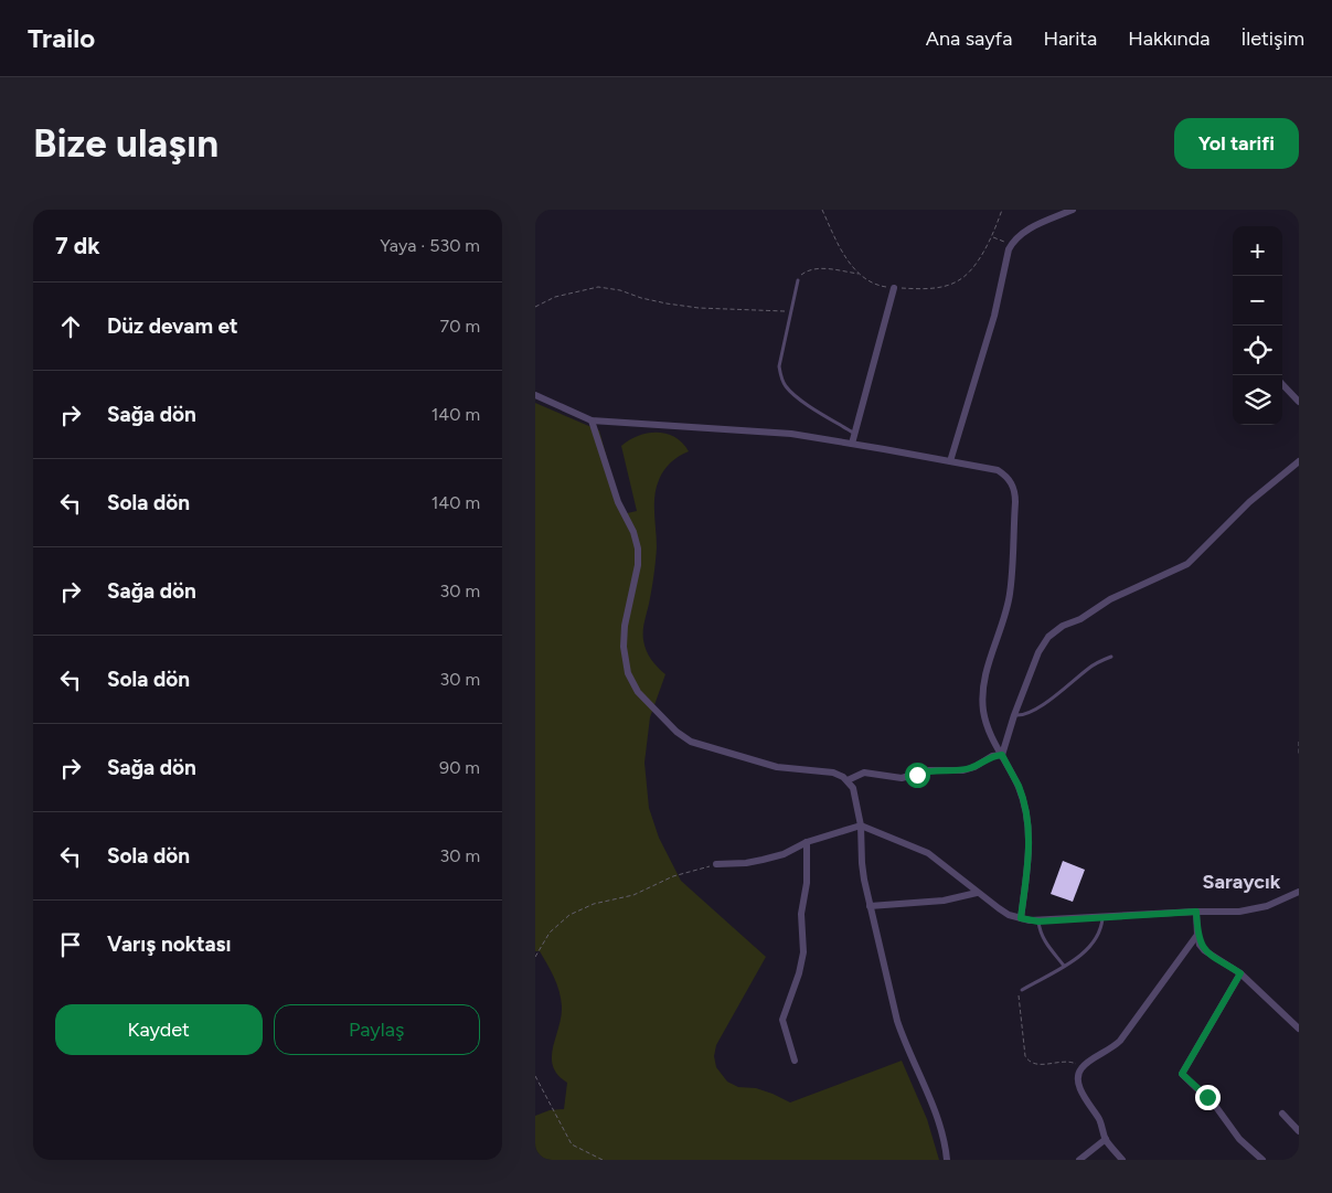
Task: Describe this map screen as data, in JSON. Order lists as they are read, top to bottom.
{
  "districts": ["Saraycık"],
  "page": {
    "header": "Trailo",
    "nav": [
      "Ana sayfa",
      "Harita",
      "Hakkında",
      "İletişim"
    ],
    "buttons": [
      "Yol tarifi",
      ["Kaydet", "Paylaş"]
    ],
    "title": "Bize ulaşın",
    "heading": ["7 dk", "Yaya · 530 m"],
    "map_buttons": ["+", "−"],
    "list": [
      ["Düz devam et", "70 m"],
      ["Sağa dön", "140 m"],
      ["Sola dön", "140 m"],
      ["Sağa dön", "30 m"],
      ["Sola dön", "30 m"],
      ["Sağa dön", "90 m"],
      ["Sola dön", "30 m"],
      "Varış noktası"
    ]
  }
}
